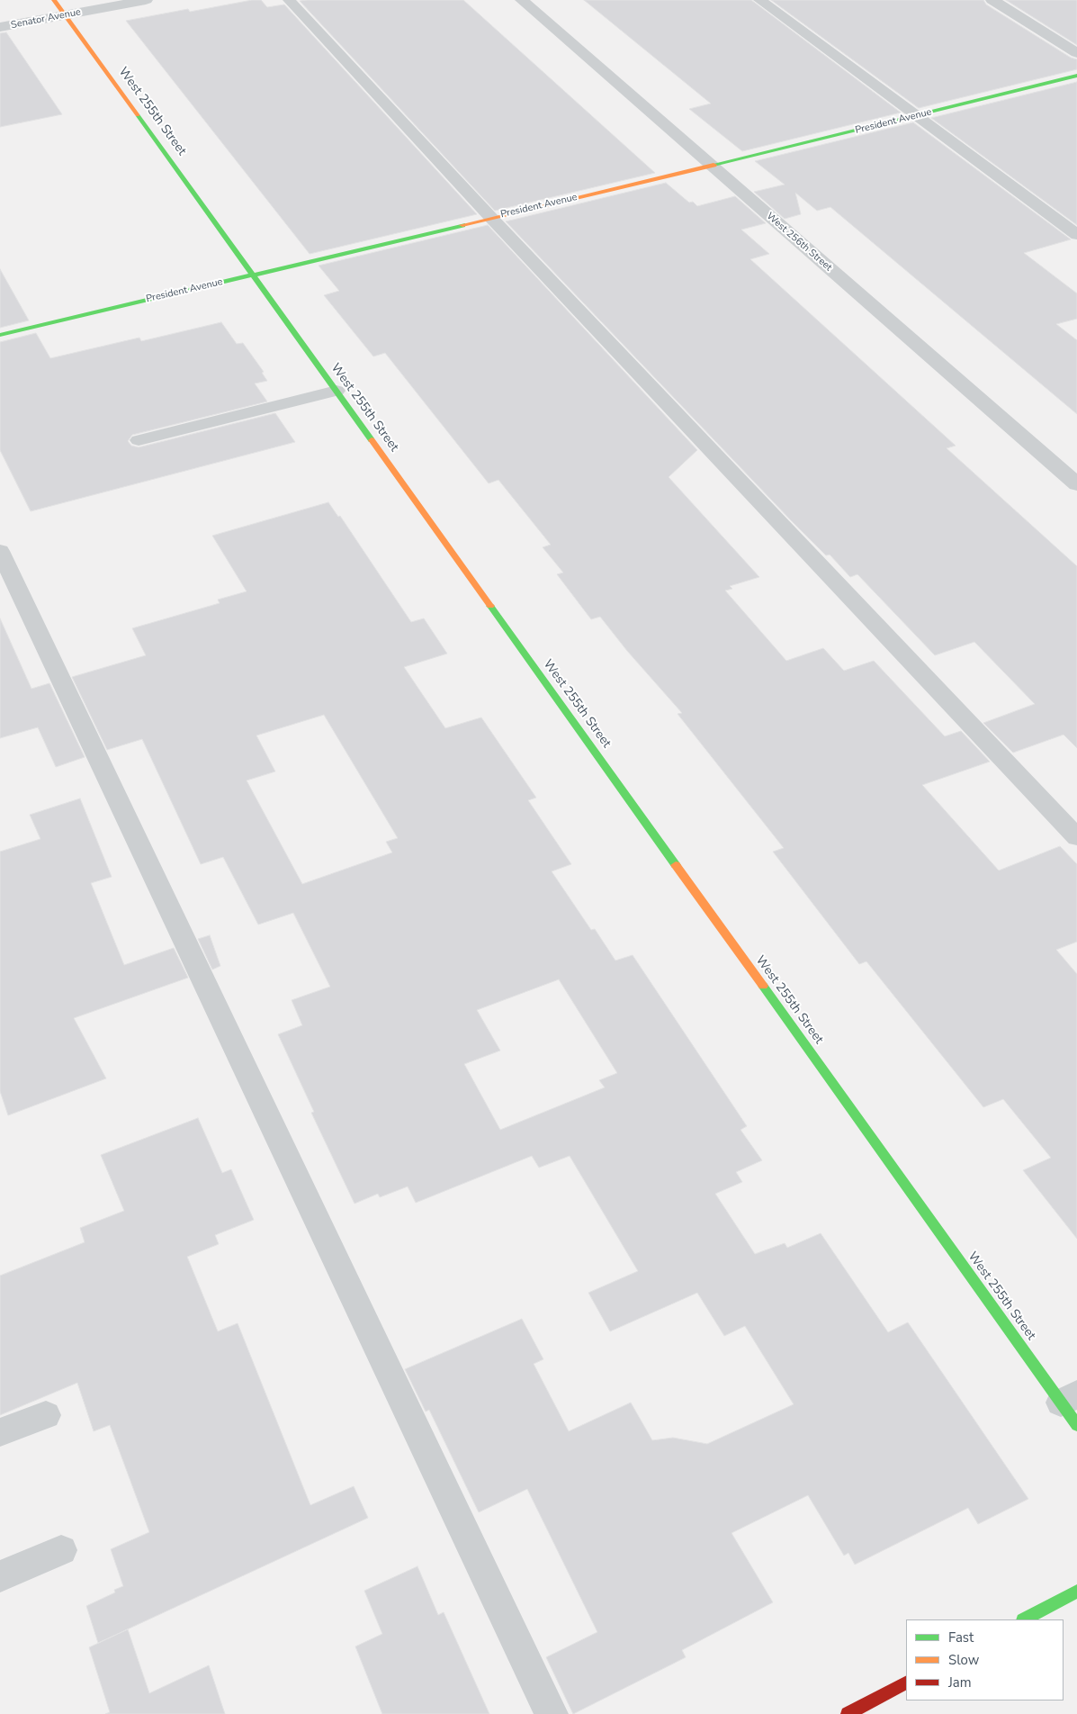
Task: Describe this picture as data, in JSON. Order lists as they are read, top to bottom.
{
  "streets": {
    "street": [
      "Senator Avenue",
      "West 255th Street",
      "President Avenue",
      "West 256th Street"
    ]
  },
  "crossings": [
    ["Senator Avenue", "West 255th Street"],
    ["West 255th Street", "President Avenue"],
    ["President Avenue", "West 256th Street"]
  ],
  "legend": ["Fast", "Slow", "Jam"]
}
